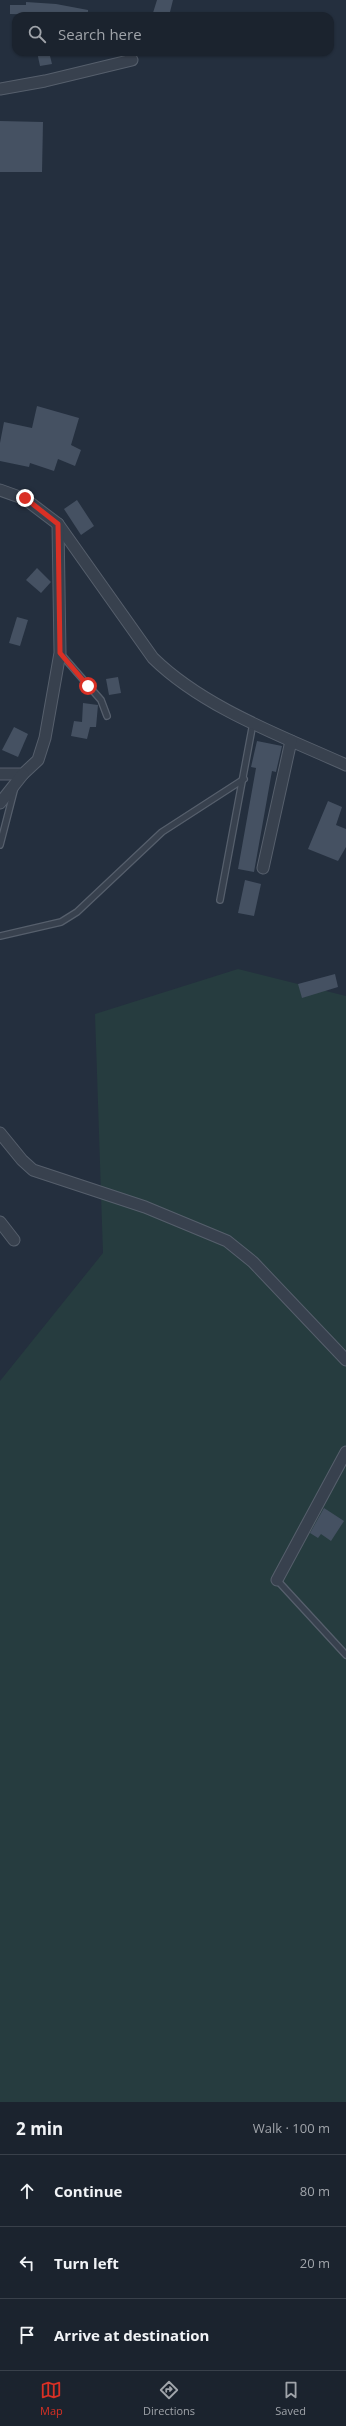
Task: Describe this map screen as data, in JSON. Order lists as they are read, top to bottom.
{
  "page": {
    "search": "Search here",
    "heading": ["2 min", "Walk · 100 m"],
    "list": [
      ["Continue", "80 m"],
      ["Turn left", "20 m"],
      "Arrive at destination"
    ],
    "nav": ["Map", "Directions", "Saved"]
  }
}
